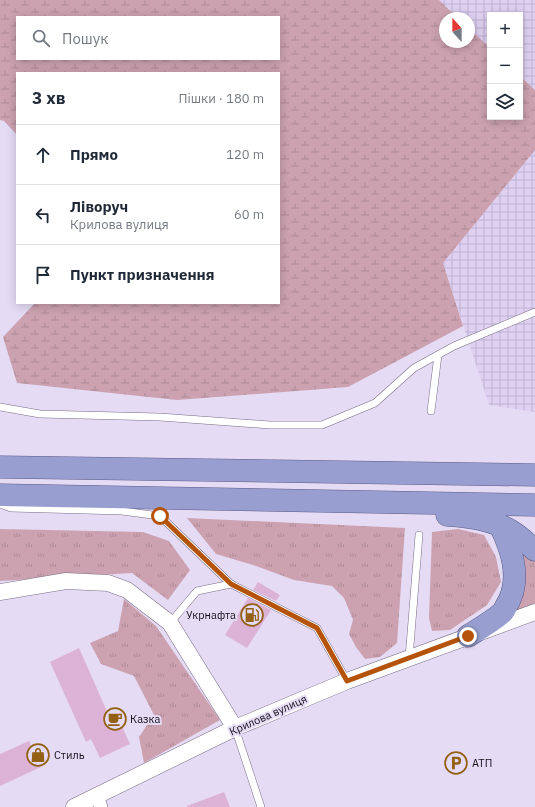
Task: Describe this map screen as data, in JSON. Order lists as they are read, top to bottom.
{
  "streets": {
    "street": ["Крилова вулиця"]
  },
  "places": {
    "fuel station": ["Укрнафта"],
    "cafe": ["Казка"],
    "shop": ["Стиль"],
    "parking": ["АТП"]
  },
  "north": "top",
  "page": {
    "map_buttons": ["+", "−"],
    "search": "Пошук",
    "heading": ["3 хв", "Пішки · 180 m"],
    "list": [
      ["Прямо", "120 m"],
      ["Ліворуч", "Крилова вулиця", "60 m"],
      "Пункт призначення"
    ]
  }
}
